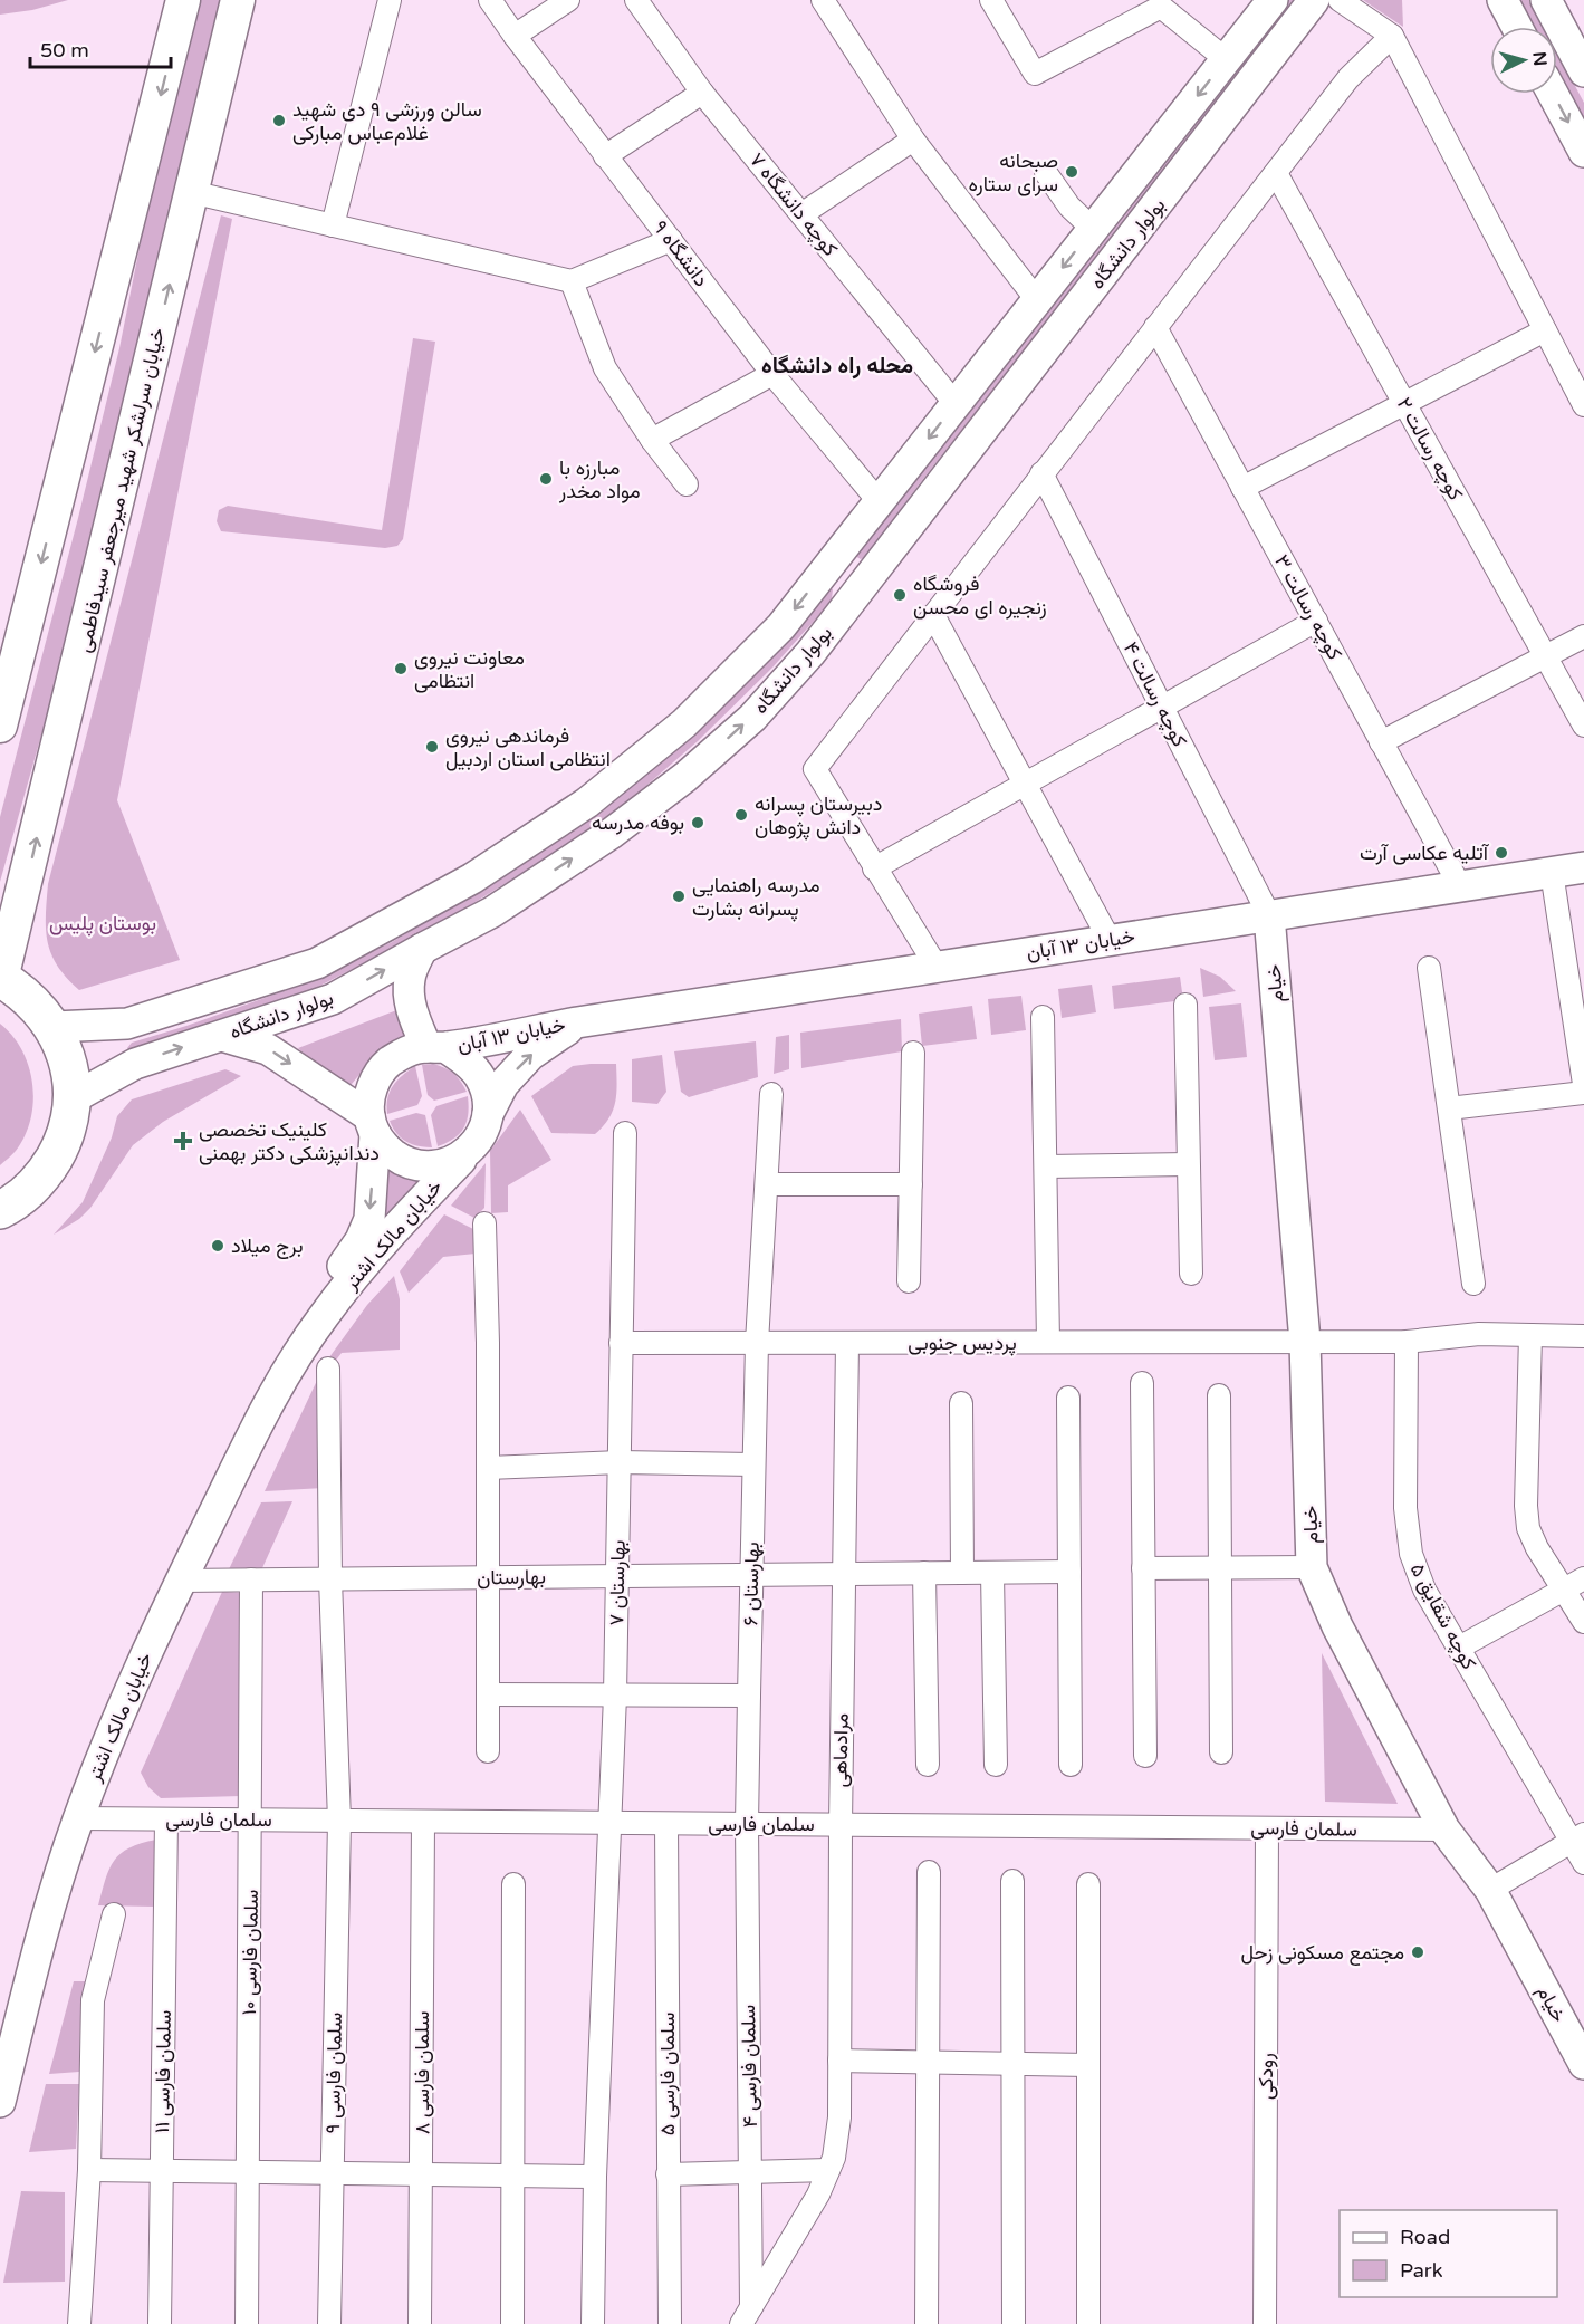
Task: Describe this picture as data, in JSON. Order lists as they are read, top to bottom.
{
  "streets": {
    "main road": [
      "بولوار دانشگاه",
      "خیابان سرلشکر شهید میرجعفر سیدفاطمی",
      "خیابان ۱۳ آبان",
      "خیام",
      "خیابان مالک اشتر"
    ],
    "street": [
      "کوچه دانشگاه ۷",
      "دانشگاه ۹",
      "کوچه رسالت ۲",
      "کوچه رسالت ۳",
      "کوچه رسالت ۴",
      "پردیس جنوبی",
      "بهارستان",
      "بهارستان ۷",
      "بهارستان ۶",
      "کوچه شقایق ۵",
      "مرادماهی",
      "سلمان فارسی",
      "سلمان فارسی ۱۰",
      "سلمان فارسی ۴",
      "سلمان فارسی ۱۱",
      "سلمان فارسی ۹",
      "سلمان فارسی ۸",
      "سلمان فارسی ۵",
      "رودکی"
    ]
  },
  "crossings": [
    ["کوچه دانشگاه ۷", "بولوار دانشگاه"],
    ["بولوار دانشگاه", "دانشگاه ۹"],
    ["کوچه رسالت ۳", "خیابان ۱۳ آبان"],
    ["کوچه رسالت ۴", "خیابان ۱۳ آبان"],
    ["کوچه رسالت ۴", "خیام"],
    ["خیابان ۱۳ آبان", "خیام"],
    ["خیابان ۱۳ آبان", "خیابان مالک اشتر"],
    ["خیام", "پردیس جنوبی"],
    ["خیام", "سلمان فارسی"],
    ["خیابان مالک اشتر", "بهارستان"],
    ["خیابان مالک اشتر", "سلمان فارسی"],
    ["پردیس جنوبی", "بهارستان ۷"],
    ["پردیس جنوبی", "بهارستان ۶"],
    ["پردیس جنوبی", "کوچه شقایق ۵"],
    ["پردیس جنوبی", "مرادماهی"],
    ["بهارستان", "بهارستان ۷"],
    ["بهارستان", "بهارستان ۶"],
    ["بهارستان", "مرادماهی"],
    ["بهارستان", "سلمان فارسی ۱۰"],
    ["بهارستان", "سلمان فارسی ۹"],
    ["بهارستان ۷", "سلمان فارسی"],
    ["بهارستان ۶", "سلمان فارسی"],
    ["بهارستان ۶", "سلمان فارسی ۴"],
    ["مرادماهی", "سلمان فارسی"],
    ["مرادماهی", "سلمان فارسی ۴"],
    ["سلمان فارسی", "سلمان فارسی ۱۰"],
    ["سلمان فارسی", "سلمان فارسی ۴"],
    ["سلمان فارسی", "سلمان فارسی ۱۱"],
    ["سلمان فارسی", "سلمان فارسی ۹"],
    ["سلمان فارسی", "سلمان فارسی ۸"],
    ["سلمان فارسی", "سلمان فارسی ۵"],
    ["سلمان فارسی", "رودکی"]
  ],
  "districts": ["محله راه دانشگاه"],
  "parks": ["بوستان پلیس"],
  "places": {
    "other": [
      "سالن ورزشی ۹ دی شهید غلام‌عباس مبارکی",
      "صبحانه سرای ستاره",
      "مبارزه با مواد مخدر",
      "فروشگاه زنجیره ای محسن",
      "معاونت نیروی انتظامی",
      "فرماندهی نیروی انتظامی استان اردبیل",
      "دبیرستان پسرانه دانش پژوهان",
      "بوفه مدرسه",
      "آتلیه عکاسی آرت",
      "مدرسه راهنمایی پسرانه بشارت",
      "برج میلاد",
      "مجتمع مسکونی زحل"
    ],
    "health": ["کلینیک تخصصی دندانپزشکی دکتر بهمنی"]
  },
  "legend": ["Road", "Park"],
  "scale_bar": "50 m",
  "north": "right"
}
